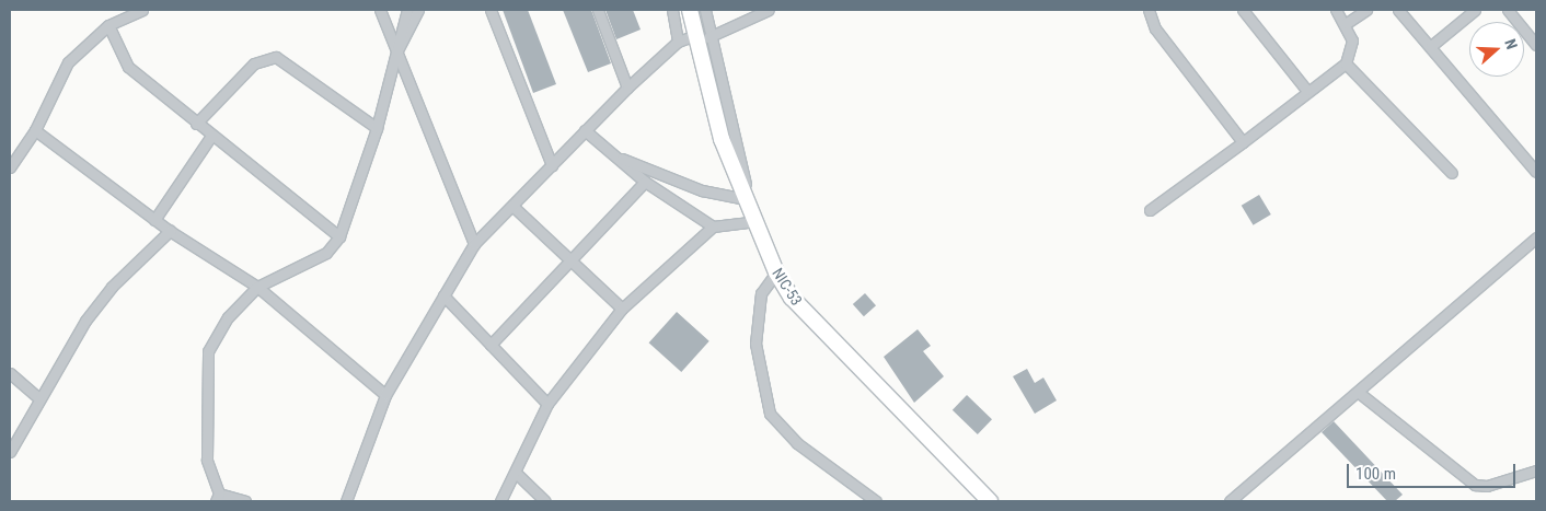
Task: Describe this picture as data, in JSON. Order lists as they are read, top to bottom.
{
  "streets": {
    "main road": ["NIC-53"]
  },
  "scale_bar": "100 m",
  "north": "right"
}
